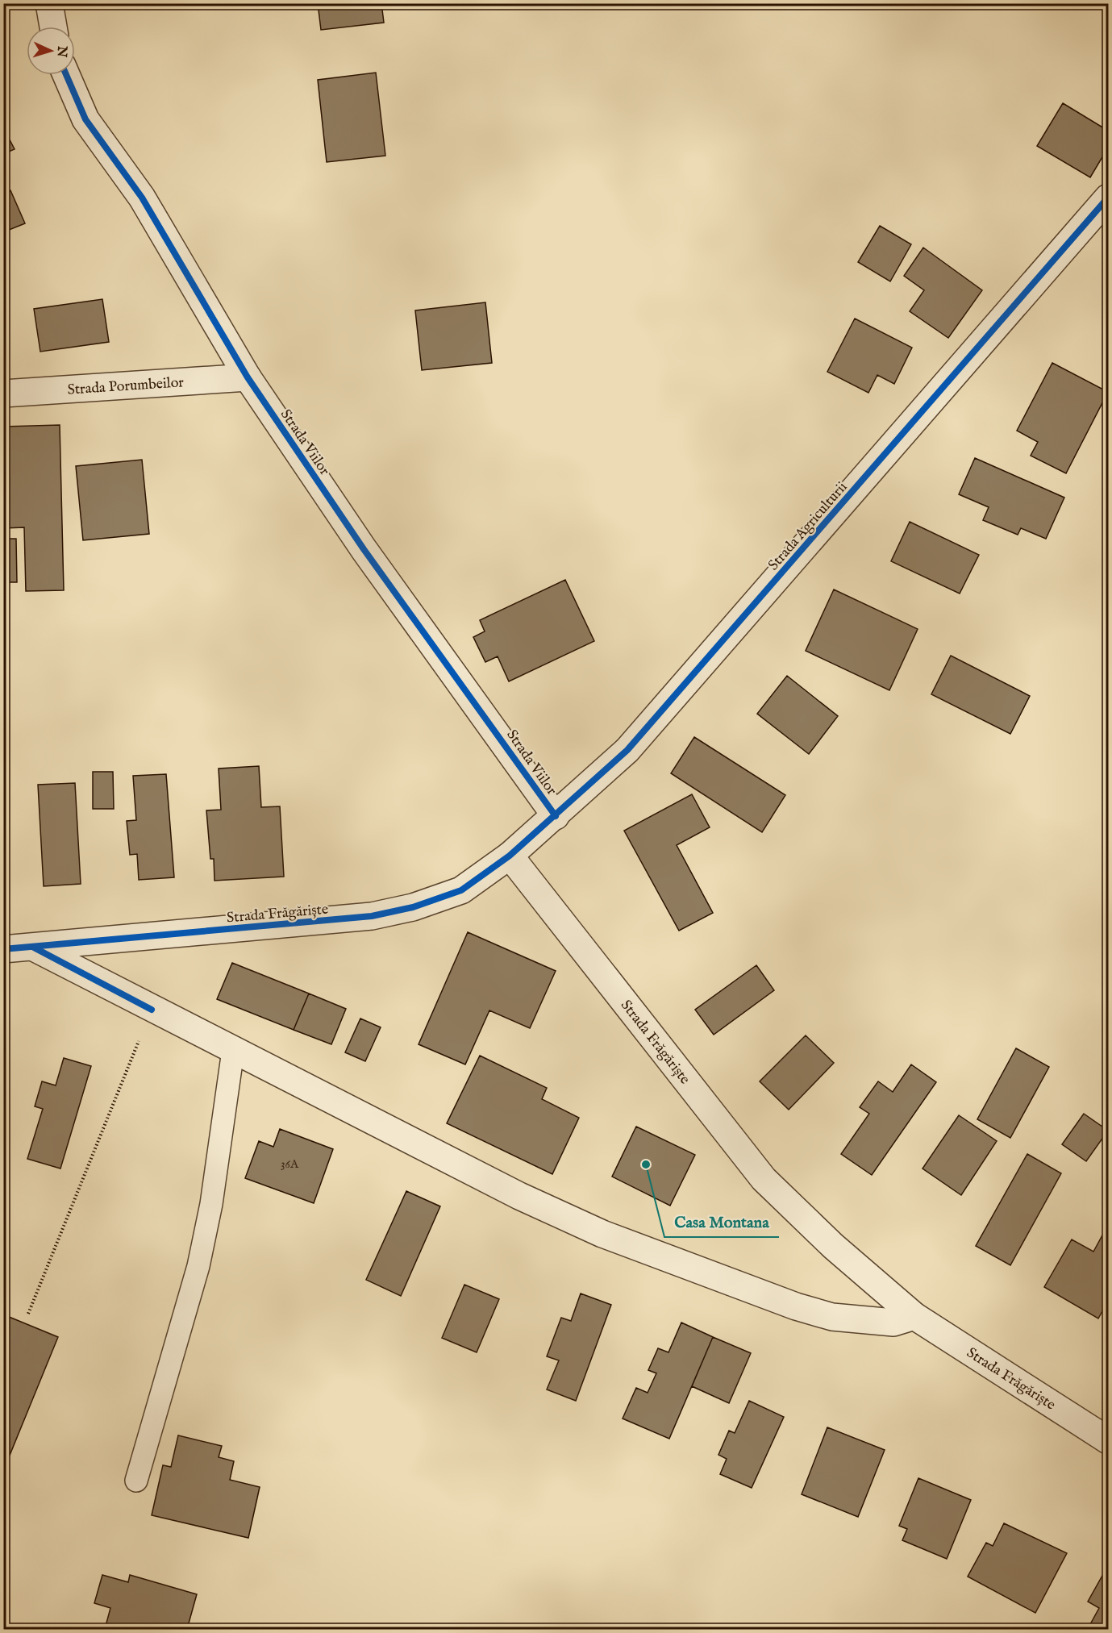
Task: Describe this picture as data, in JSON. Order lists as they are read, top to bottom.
{
  "streets": {
    "street": [
      "Strada Porumbeilor",
      "Strada Viilor",
      "Strada Agriculturii",
      "Strada Frăgăriște"
    ]
  },
  "crossings": [
    ["Strada Porumbeilor", "Strada Viilor"],
    ["Strada Viilor", "Strada Agriculturii"],
    ["Strada Agriculturii", "Strada Frăgăriște"]
  ],
  "places": ["Casa Montana"],
  "house_numbers": ["36A"],
  "north": "right"
}
